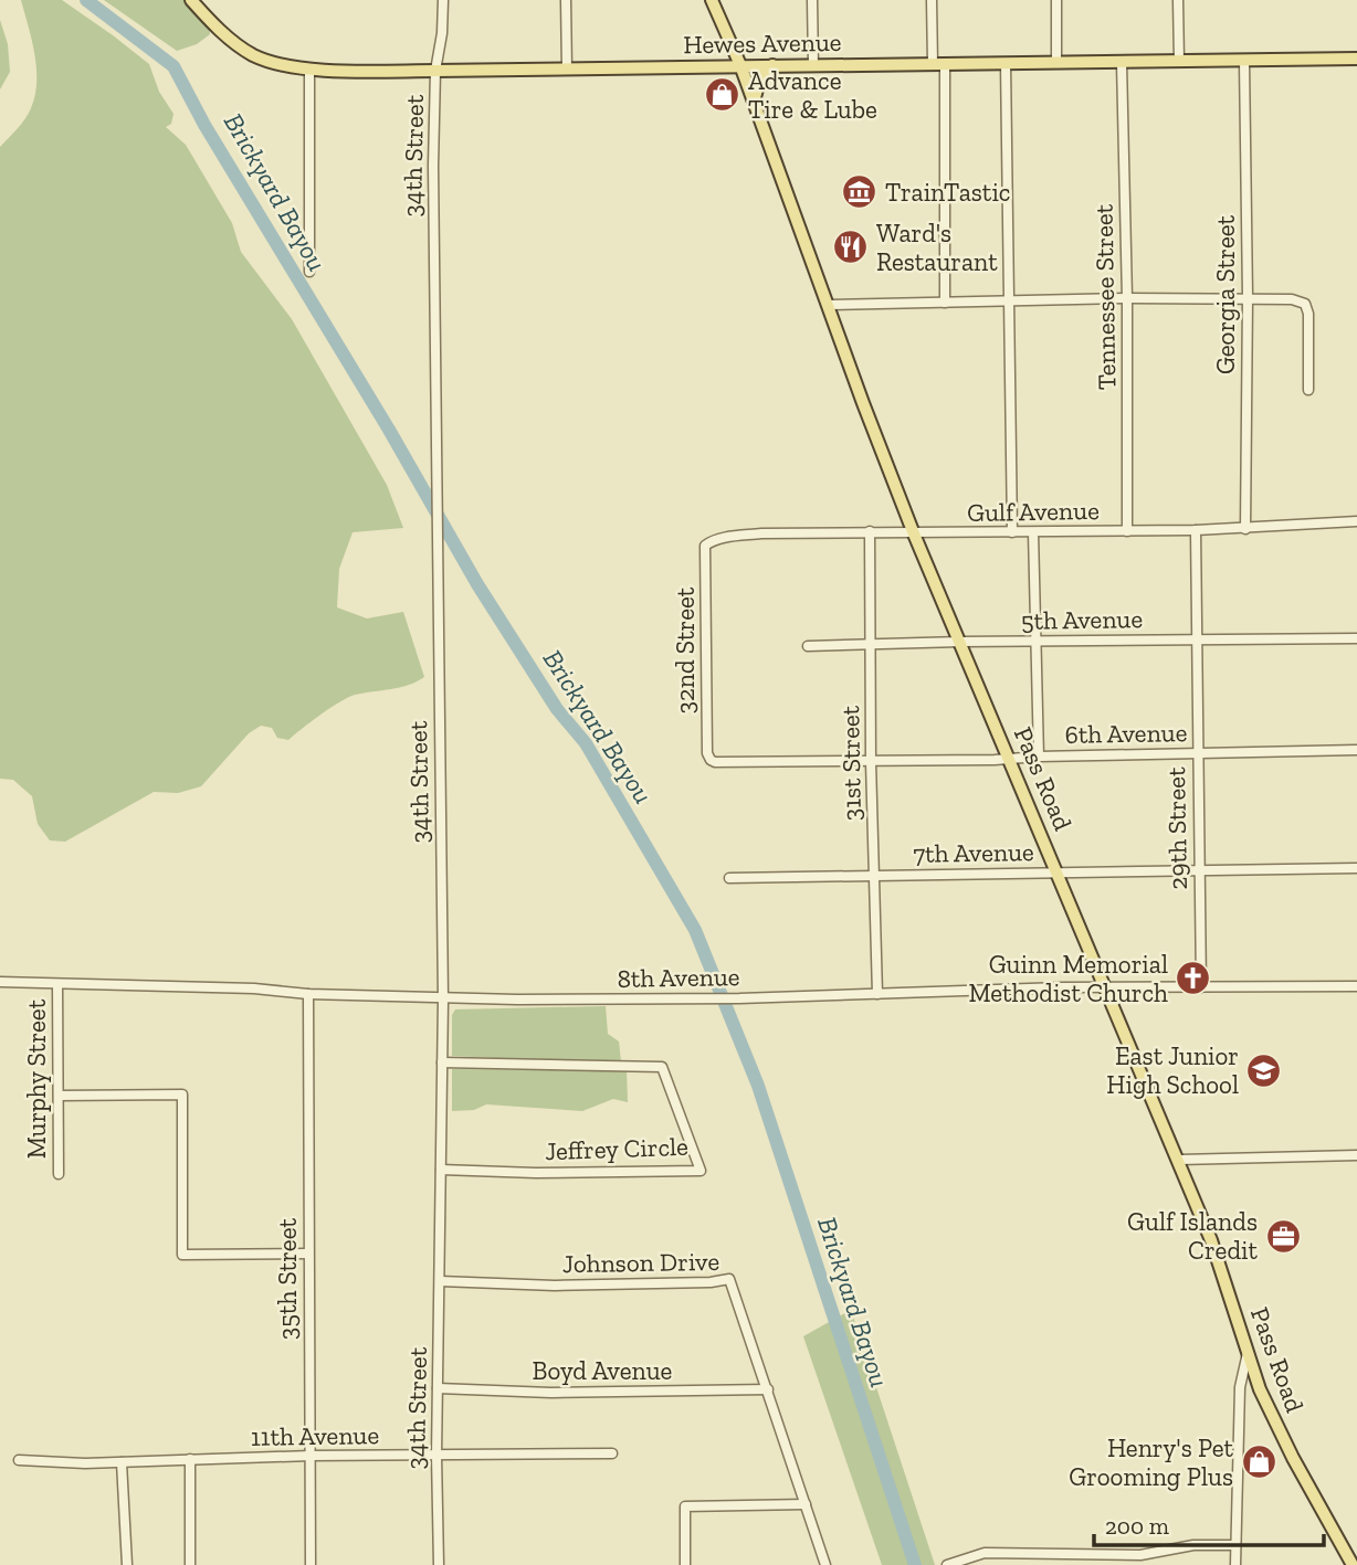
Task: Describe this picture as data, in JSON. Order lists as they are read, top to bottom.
{
  "streets": {
    "main road": ["Hewes Avenue", "Pass Road"],
    "street": [
      "34th Street",
      "Georgia Street",
      "Tennessee Street",
      "Gulf Avenue",
      "5th Avenue",
      "32nd Street",
      "6th Avenue",
      "31st Street",
      "29th Street",
      "7th Avenue",
      "8th Avenue",
      "Murphy Street",
      "Jeffrey Circle",
      "Johnson Drive",
      "35th Street",
      "Boyd Avenue",
      "11th Avenue"
    ]
  },
  "crossings": [
    ["Hewes Avenue", "34th Street"],
    ["Hewes Avenue", "Georgia Street"],
    ["Hewes Avenue", "Tennessee Street"],
    ["Hewes Avenue", "Pass Road"],
    ["34th Street", "8th Avenue"],
    ["34th Street", "Jeffrey Circle"],
    ["34th Street", "Johnson Drive"],
    ["34th Street", "Boyd Avenue"],
    ["34th Street", "11th Avenue"],
    ["Georgia Street", "Gulf Avenue"],
    ["Tennessee Street", "Gulf Avenue"],
    ["Gulf Avenue", "32nd Street"],
    ["Gulf Avenue", "31st Street"],
    ["Gulf Avenue", "Pass Road"],
    ["Gulf Avenue", "29th Street"],
    ["5th Avenue", "31st Street"],
    ["5th Avenue", "Pass Road"],
    ["5th Avenue", "29th Street"],
    ["32nd Street", "6th Avenue"],
    ["6th Avenue", "31st Street"],
    ["6th Avenue", "Pass Road"],
    ["6th Avenue", "29th Street"],
    ["31st Street", "7th Avenue"],
    ["31st Street", "8th Avenue"],
    ["Pass Road", "7th Avenue"],
    ["Pass Road", "8th Avenue"],
    ["29th Street", "7th Avenue"],
    ["29th Street", "8th Avenue"],
    ["8th Avenue", "Murphy Street"],
    ["8th Avenue", "35th Street"],
    ["Johnson Drive", "Boyd Avenue"],
    ["35th Street", "11th Avenue"]
  ],
  "water": ["Brickyard Bayou"],
  "places": {
    "shop": ["Advance Tire & Lube", "Henry's Pet Grooming Plus"],
    "museum": ["TrainTastic"],
    "restaurant": ["Ward's Restaurant"],
    "church": ["Guinn Memorial Methodist Church"],
    "school or university": ["East Junior High School"],
    "office": ["Gulf Islands Credit"]
  },
  "scale_bar": "200 m"
}
